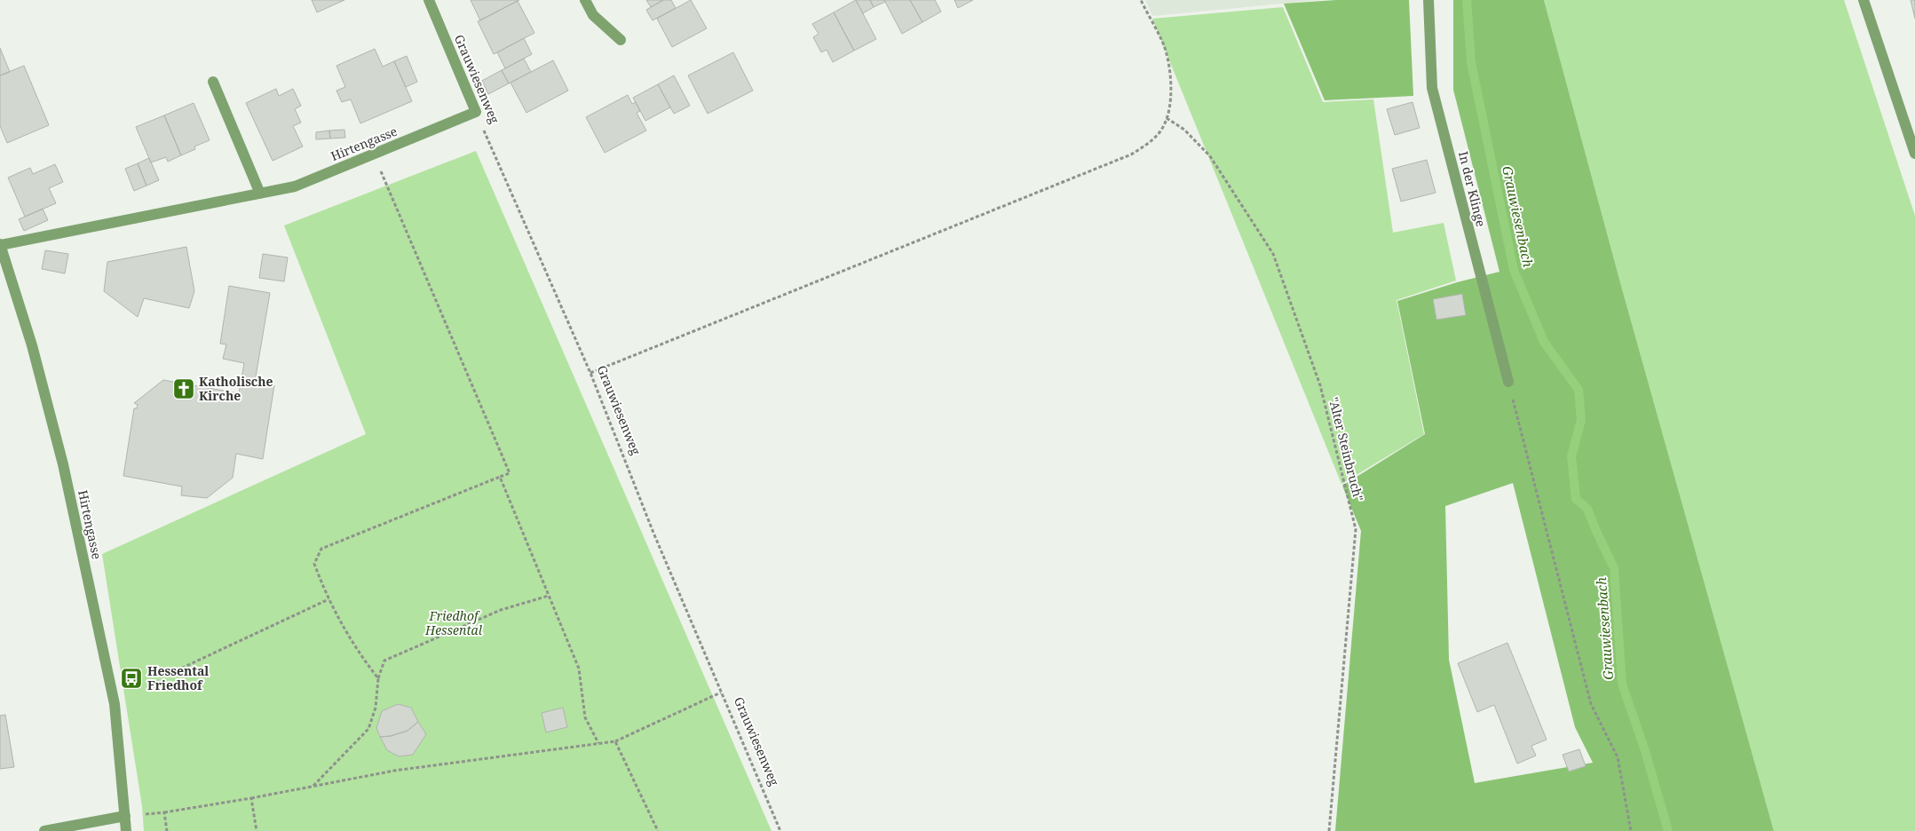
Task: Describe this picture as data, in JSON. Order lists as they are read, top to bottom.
{
  "streets": {
    "street": ["Grauwiesenweg", "Hirtengasse", "In der Klinge"],
    "path": ["\"Alter Steinbruch\""]
  },
  "crossings": [
    ["Grauwiesenweg", "Hirtengasse"]
  ],
  "water": ["Grauwiesenbach"],
  "parks": ["Friedhof Hessental"],
  "places": {
    "church": ["Katholische Kirche"],
    "bus stop": ["Hessental Friedhof"]
  }
}
